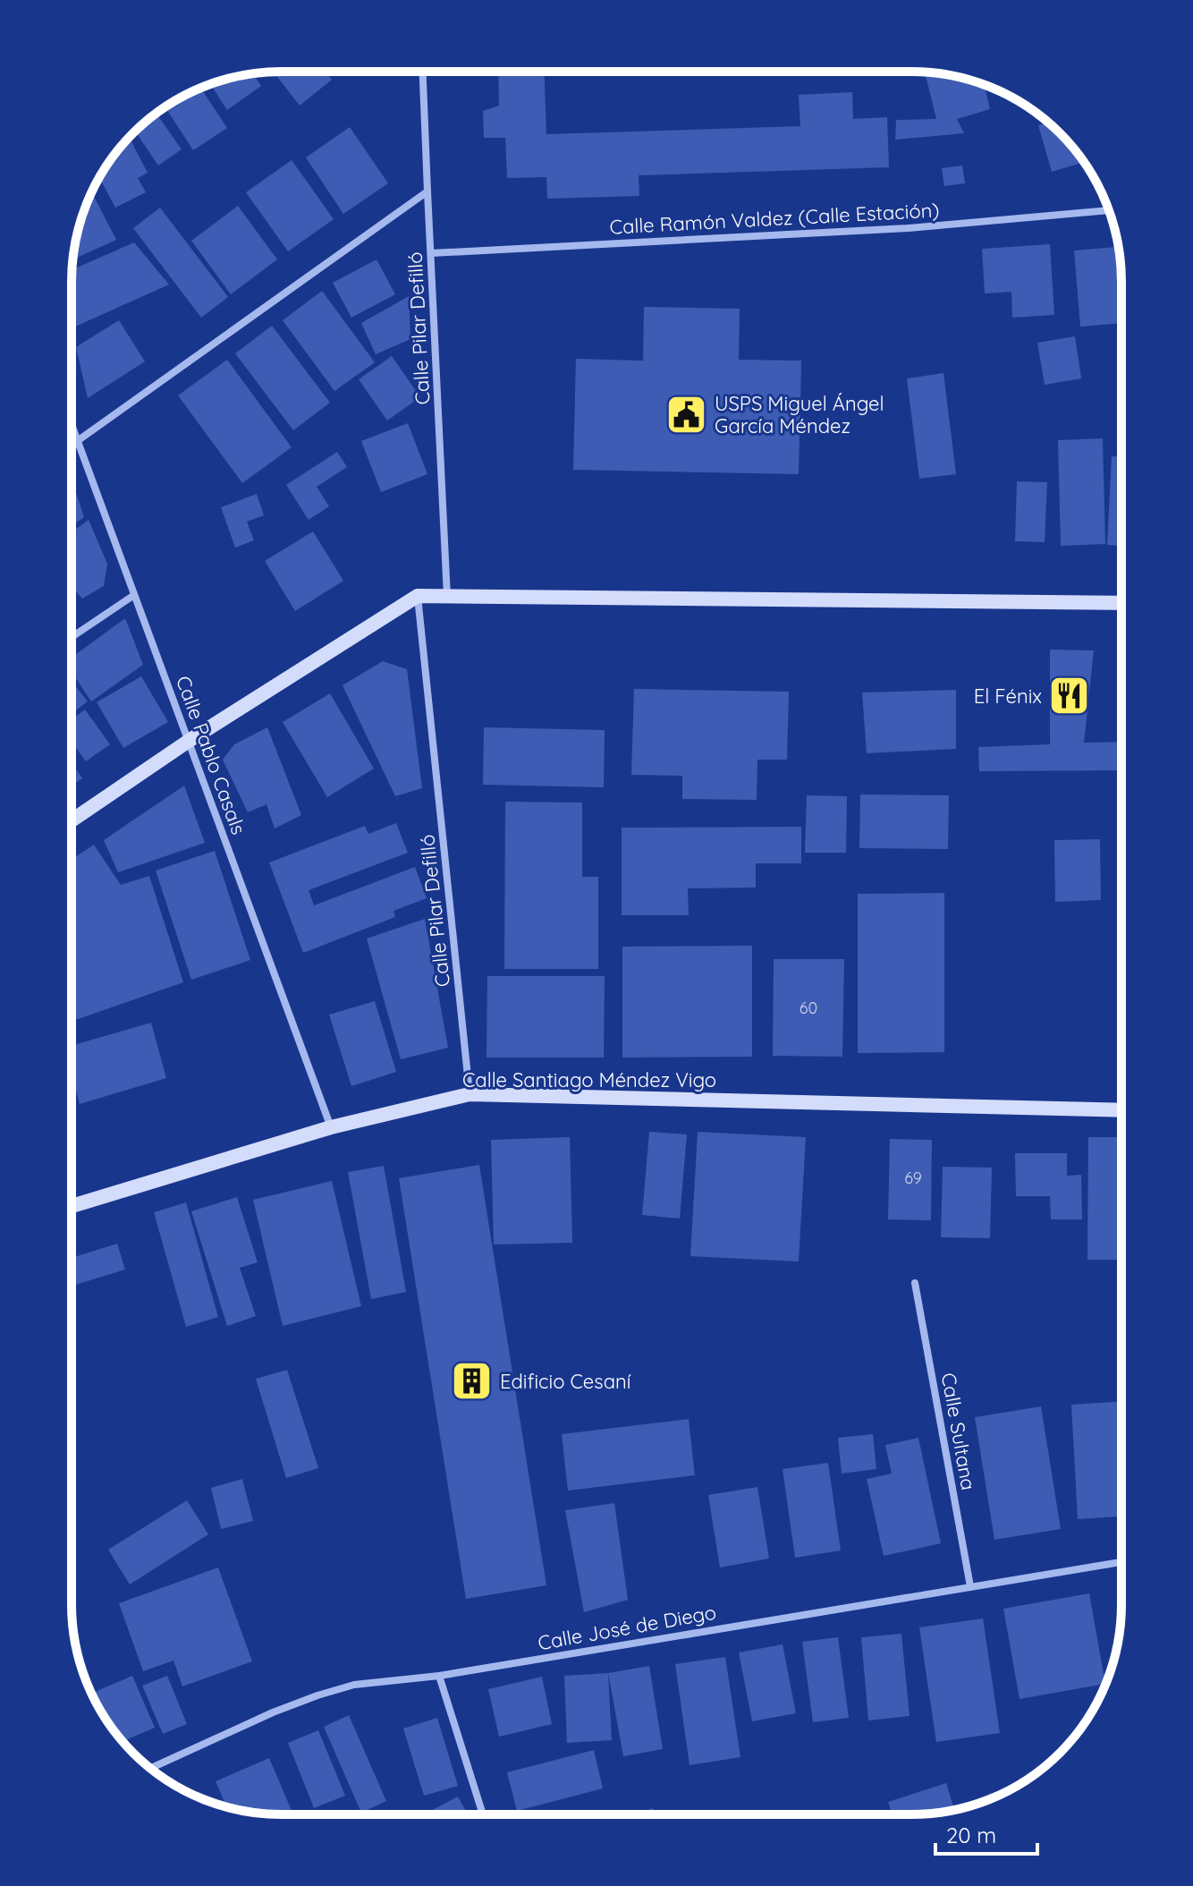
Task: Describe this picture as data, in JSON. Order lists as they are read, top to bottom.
{
  "streets": {
    "street": [
      "Calle Ramón Valdez (Calle Estación)",
      "Calle Pilar Defilló",
      "Calle Pablo Casals",
      "Calle Santiago Méndez Vigo",
      "Calle Sultana",
      "Calle José de Diego"
    ]
  },
  "crossings": [
    ["Calle Ramón Valdez (Calle Estación)", "Calle Pilar Defilló"],
    ["Calle Pilar Defilló", "Calle Santiago Méndez Vigo"],
    ["Calle Pablo Casals", "Calle Santiago Méndez Vigo"],
    ["Calle Sultana", "Calle José de Diego"]
  ],
  "places": {
    "public building": ["USPS Miguel Ángel García Méndez"],
    "restaurant": ["El Fénix"],
    "building": ["Edificio Cesaní"]
  },
  "house_numbers": ["60", "69"],
  "scale_bar": "20 m"
}
